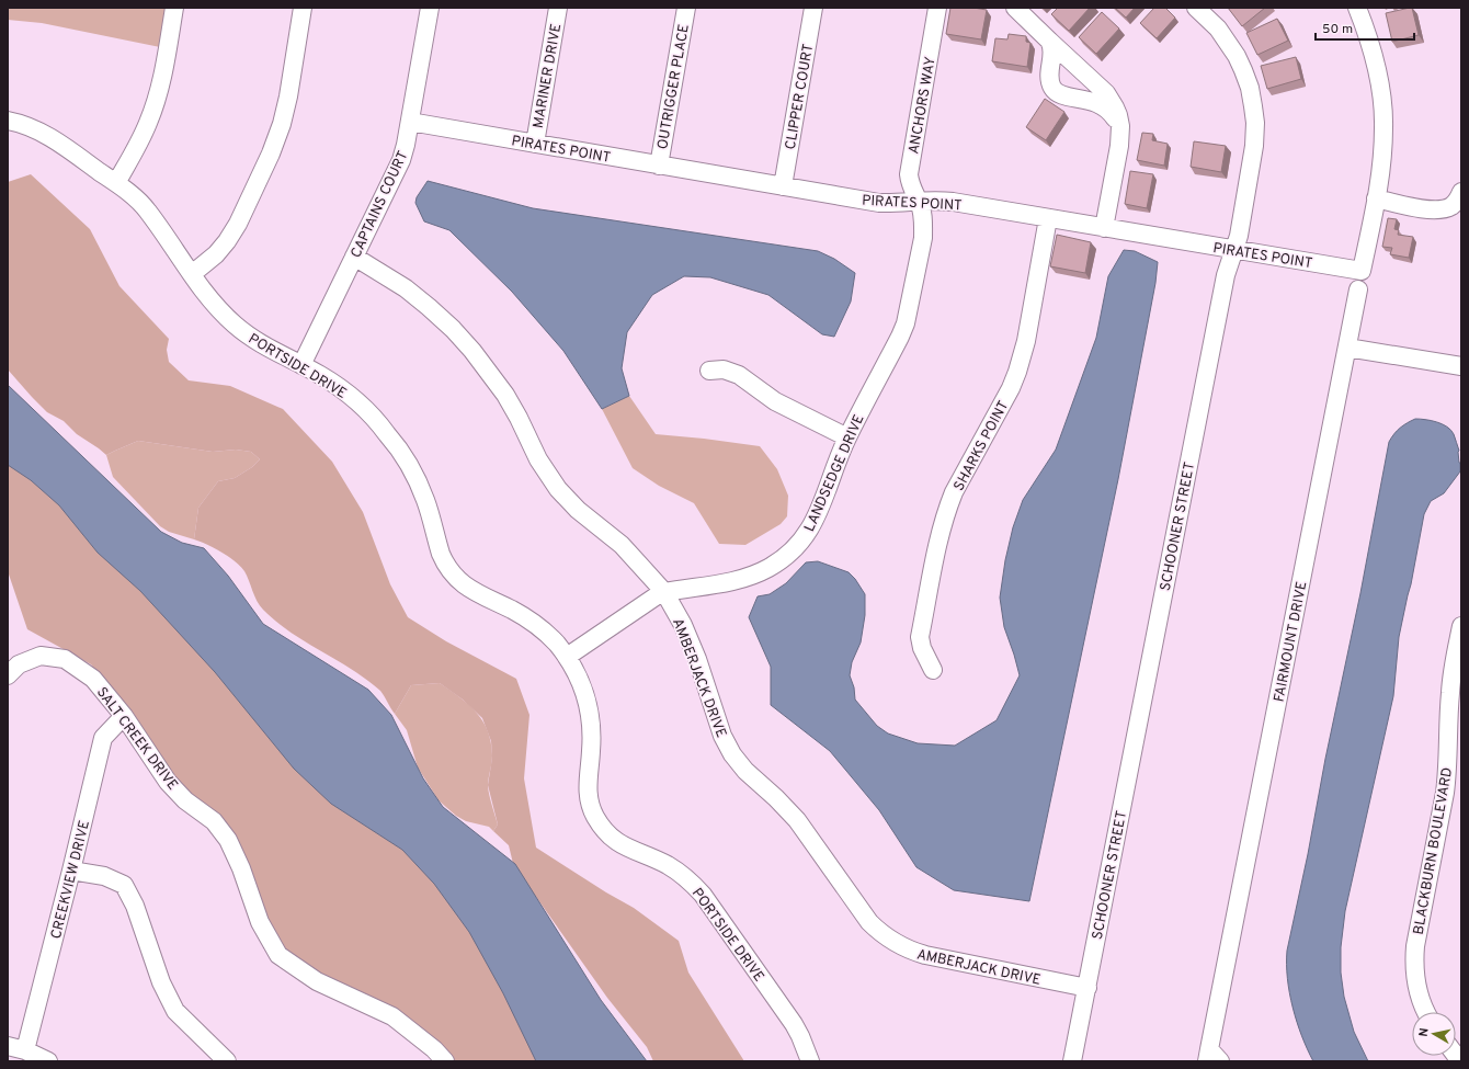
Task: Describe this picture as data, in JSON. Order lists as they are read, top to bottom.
{
  "streets": {
    "street": [
      "MARINER DRIVE",
      "OUTRIGGER PLACE",
      "CLIPPER COURT",
      "ANCHORS WAY",
      "PIRATES POINT",
      "CAPTAINS COURT",
      "PORTSIDE DRIVE",
      "SHARKS POINT",
      "LANDSEDGE DRIVE",
      "SCHOONER STREET",
      "FAIRMOUNT DRIVE",
      "AMBERJACK DRIVE",
      "SALT CREEK DRIVE",
      "BLACKBURN BOULEVARD",
      "CREEKVIEW DRIVE"
    ]
  },
  "crossings": [
    ["MARINER DRIVE", "PIRATES POINT"],
    ["OUTRIGGER PLACE", "PIRATES POINT"],
    ["CLIPPER COURT", "PIRATES POINT"],
    ["ANCHORS WAY", "PIRATES POINT"],
    ["ANCHORS WAY", "LANDSEDGE DRIVE"],
    ["PIRATES POINT", "CAPTAINS COURT"],
    ["PIRATES POINT", "SHARKS POINT"],
    ["PIRATES POINT", "LANDSEDGE DRIVE"],
    ["PIRATES POINT", "SCHOONER STREET"],
    ["CAPTAINS COURT", "PORTSIDE DRIVE"],
    ["CAPTAINS COURT", "AMBERJACK DRIVE"],
    ["PORTSIDE DRIVE", "LANDSEDGE DRIVE"],
    ["LANDSEDGE DRIVE", "AMBERJACK DRIVE"],
    ["SCHOONER STREET", "AMBERJACK DRIVE"],
    ["SALT CREEK DRIVE", "CREEKVIEW DRIVE"]
  ],
  "scale_bar": "50 m",
  "north": "left"
}
